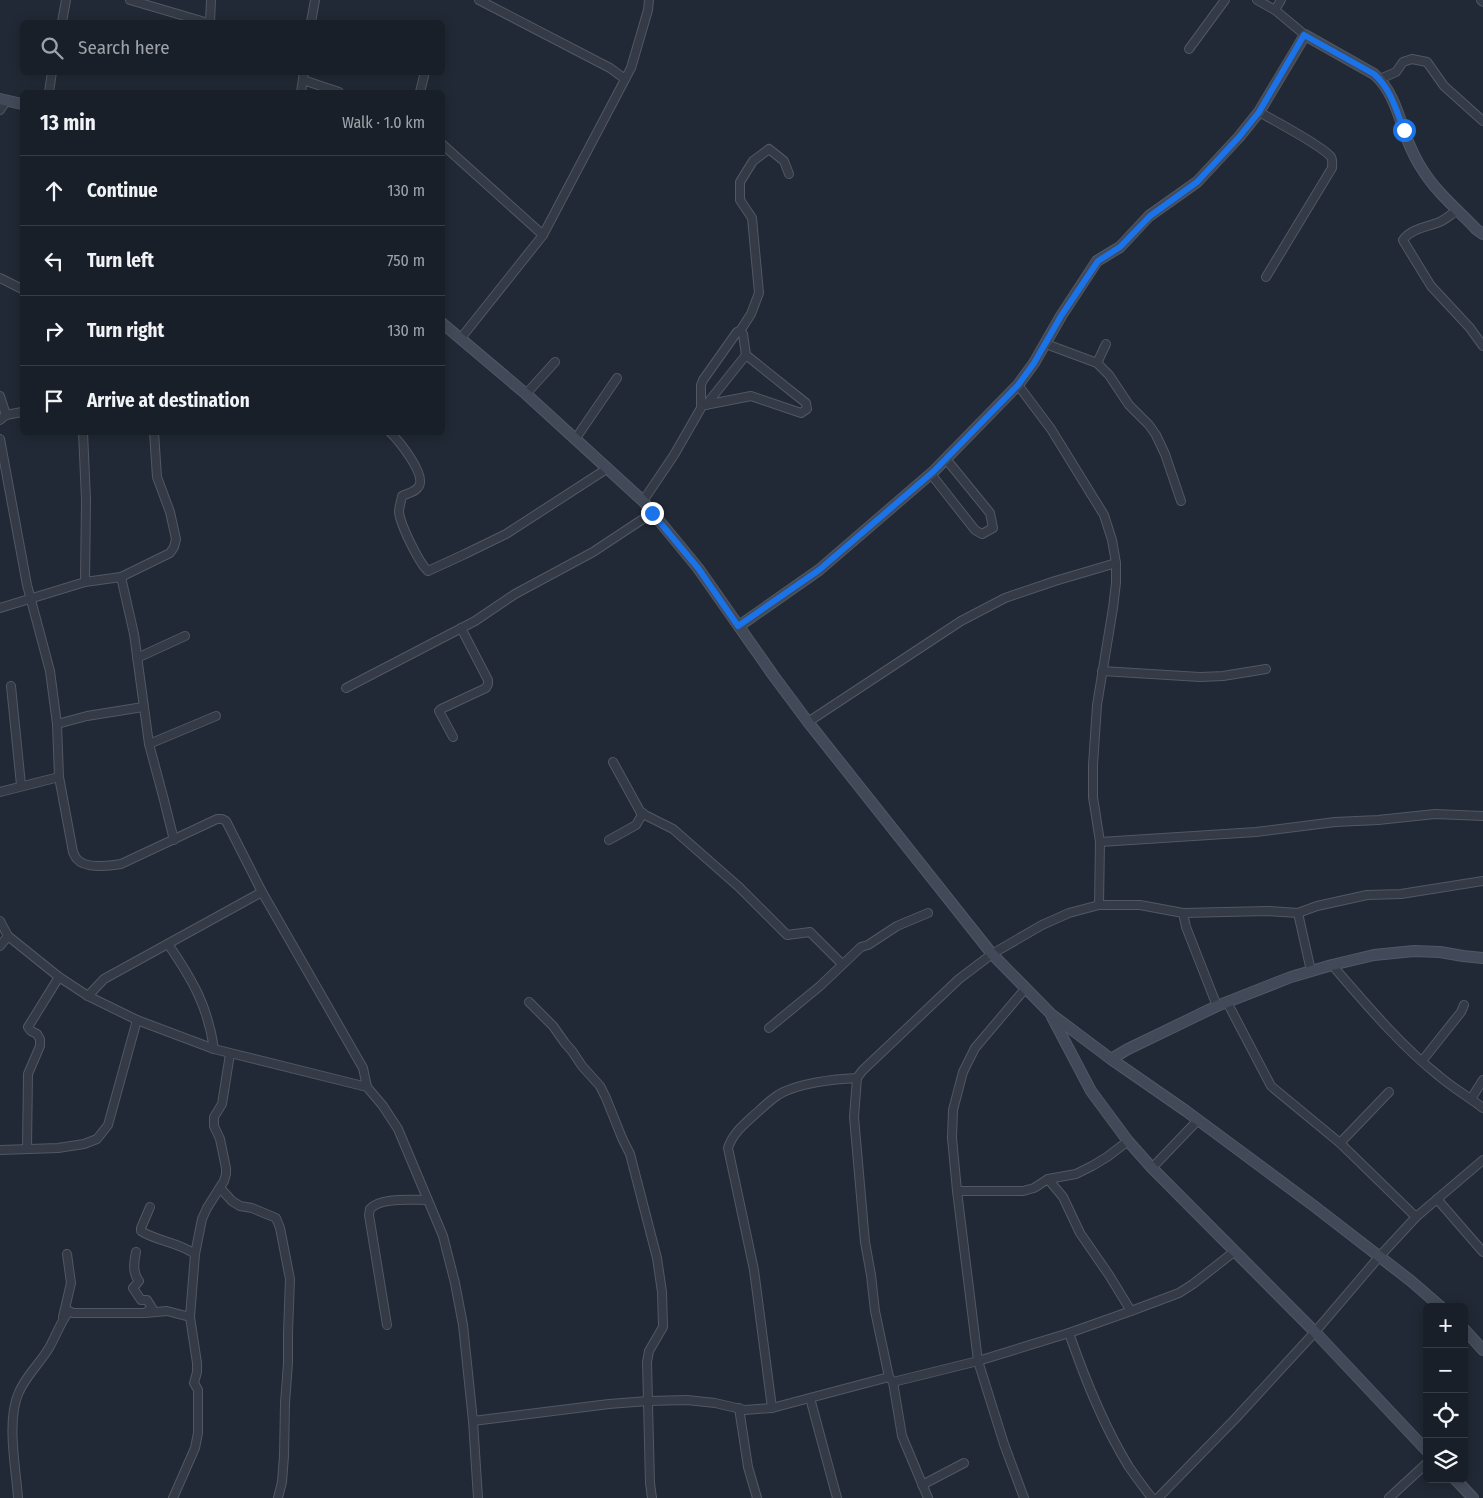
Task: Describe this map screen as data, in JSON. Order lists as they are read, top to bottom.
{
  "page": {
    "search": "Search here",
    "heading": ["13 min", "Walk · 1.0 km"],
    "list": [
      ["Continue", "130 m"],
      ["Turn left", "750 m"],
      ["Turn right", "130 m"],
      "Arrive at destination"
    ],
    "map_buttons": ["+", "−"]
  }
}
